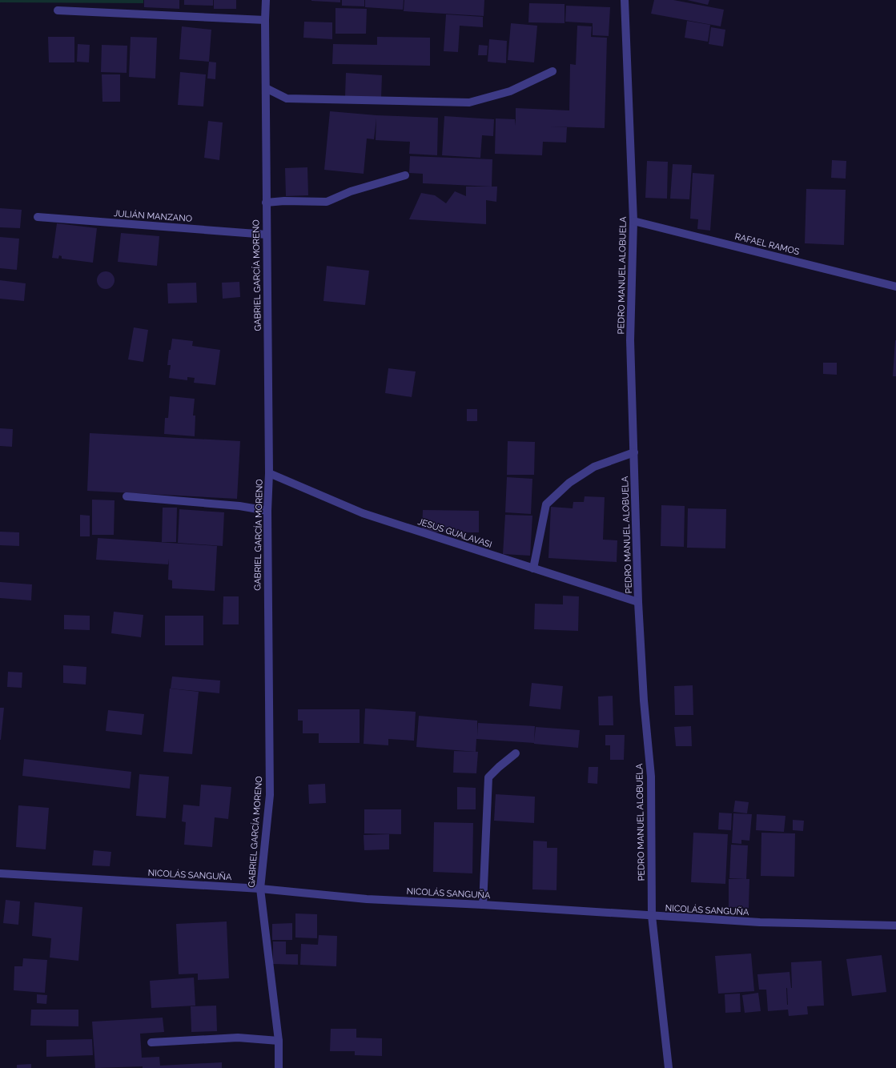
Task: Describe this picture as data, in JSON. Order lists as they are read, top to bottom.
{
  "streets": {
    "street": [
      "JULIÁN MANZANO",
      "RAFAEL RAMOS",
      "GABRIEL GARCÍA MORENO",
      "PEDRO MANUEL ALOBUELA",
      "JESUS GUALAVASI",
      "NICOLÁS SANGUÑA"
    ]
  },
  "crossings": [
    ["JULIÁN MANZANO", "GABRIEL GARCÍA MORENO"],
    ["RAFAEL RAMOS", "PEDRO MANUEL ALOBUELA"],
    ["GABRIEL GARCÍA MORENO", "JESUS GUALAVASI"],
    ["GABRIEL GARCÍA MORENO", "NICOLÁS SANGUÑA"],
    ["PEDRO MANUEL ALOBUELA", "JESUS GUALAVASI"],
    ["PEDRO MANUEL ALOBUELA", "NICOLÁS SANGUÑA"]
  ]
}
